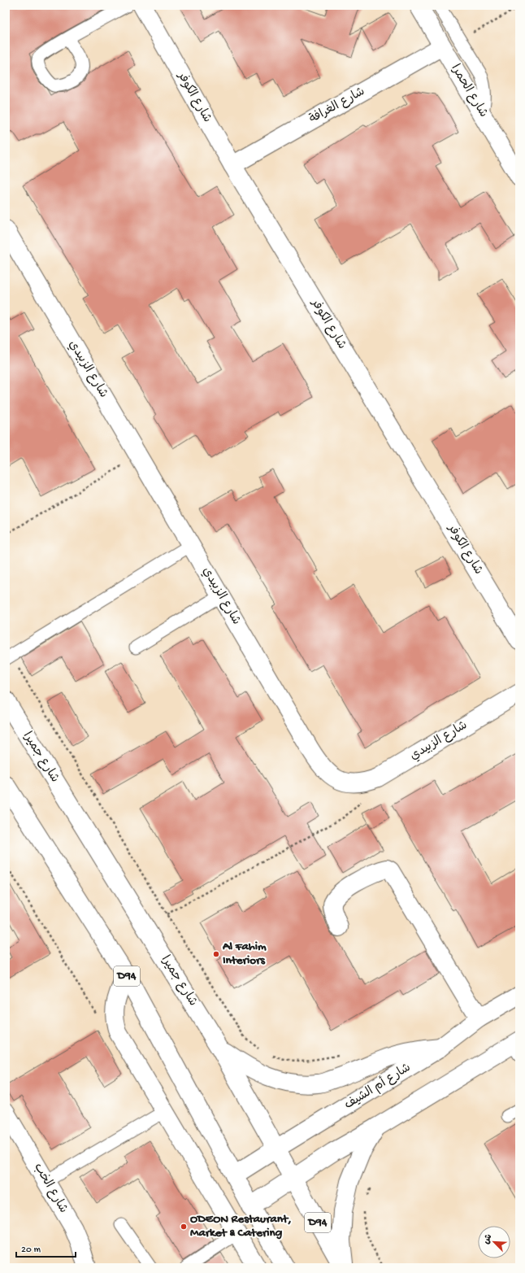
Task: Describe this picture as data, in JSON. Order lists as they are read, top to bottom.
{
  "streets": {
    "street": [
      "شارع الحمرا",
      "شارع الكوفر",
      "شارع الغرافة",
      "شارع الزبيدي",
      "شارع جميرا",
      "D94",
      "شارع أم الشيف",
      "شارع الخب"
    ]
  },
  "crossings": [
    ["شارع الحمرا", "شارع الغرافة"],
    ["شارع الكوفر", "شارع الغرافة"],
    ["شارع جميرا", "شارع أم الشيف"],
    ["D94", "شارع أم الشيف"]
  ],
  "places": ["Al Fahim Interiors", "ODEON Restaurant, Market & Catering"],
  "scale_bar": "20 m",
  "north": "top left"
}
